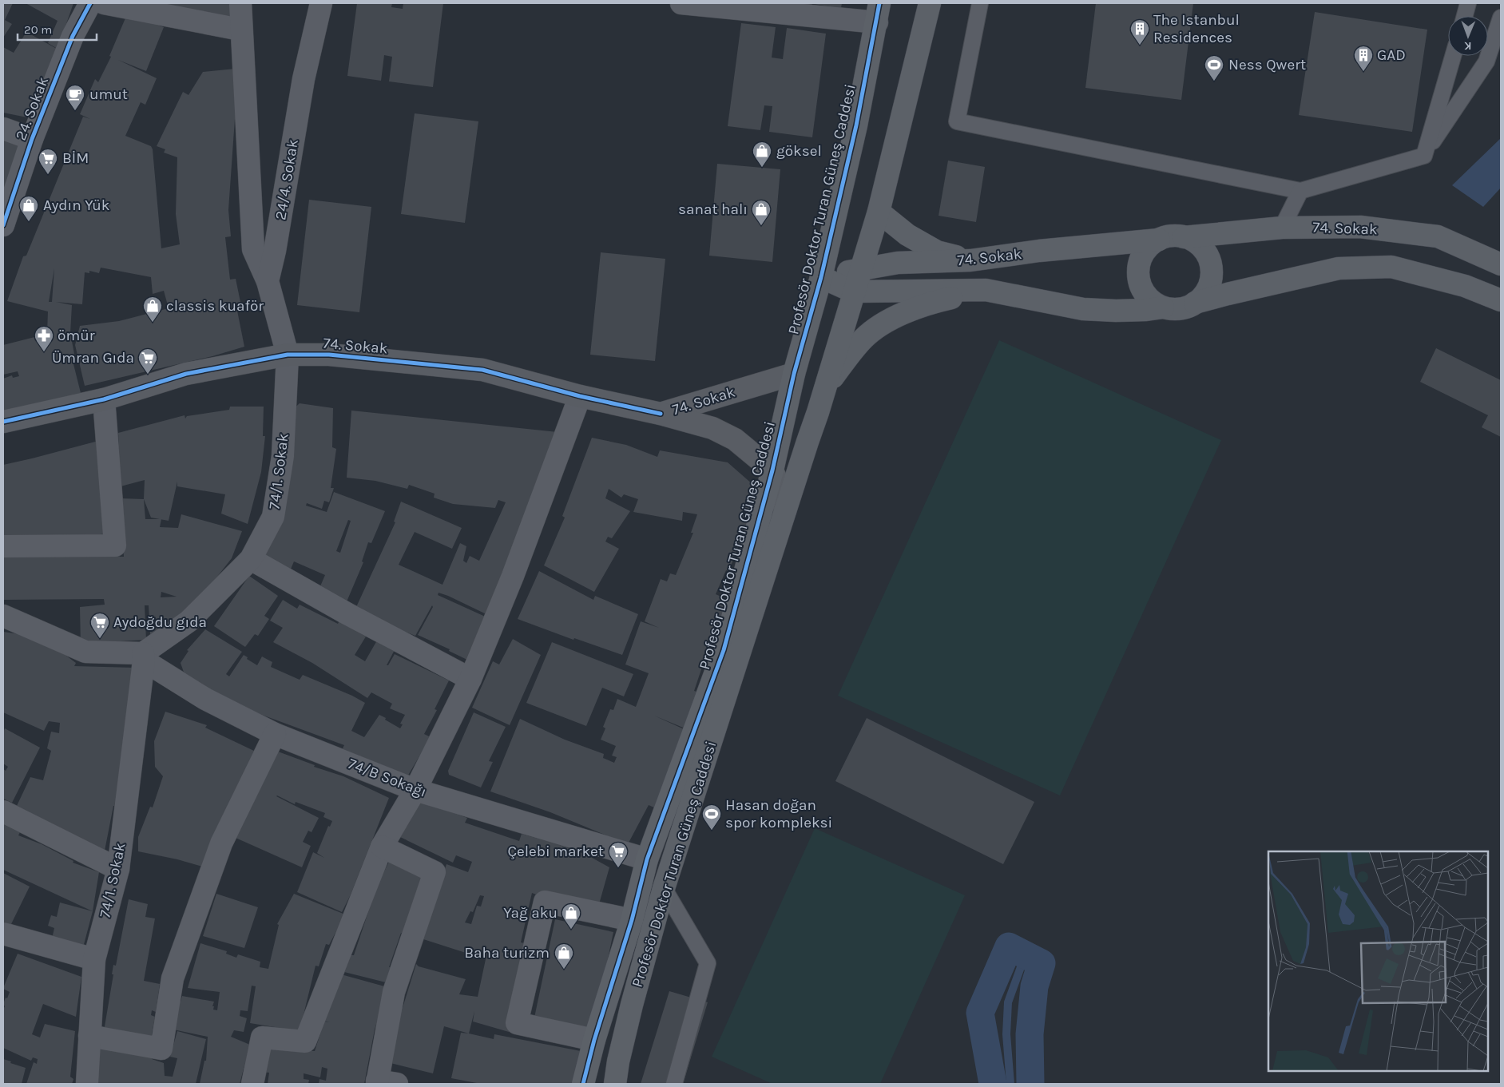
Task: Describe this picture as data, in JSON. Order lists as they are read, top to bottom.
{
  "streets": {
    "main road": ["Profesör Doktor Turan Güneş Caddesi", "74. Sokak"],
    "street": [
      "24. Sokak",
      "24/4. Sokak",
      "74/1. Sokak",
      "74/B Sokağı"
    ]
  },
  "crossings": [
    ["24/4. Sokak", "74. Sokak"],
    ["24/4. Sokak", "74/1. Sokak"],
    ["Profesör Doktor Turan Güneş Caddesi", "74. Sokak"],
    ["Profesör Doktor Turan Güneş Caddesi", "74/B Sokağı"],
    ["74. Sokak", "74/1. Sokak"],
    ["74/1. Sokak", "74/B Sokağı"]
  ],
  "places": {
    "building": ["The Istanbul Residences", "GAD"],
    "sports": ["Ness Qwert", "Hasan doğan spor kompleksi"],
    "cafe": ["umut"],
    "shop": [
      "göksel",
      "Aydın Yük",
      "sanat halı",
      "classis kuaför",
      "Yağ aku",
      "Baha turizm"
    ],
    "supermarket": [
      "BİM",
      "Ümran Gıda",
      "Aydoğdu gıda",
      "Çelebi market"
    ],
    "pharmacy": ["ömür"]
  },
  "scale_bar": "20 m",
  "north": "bottom"
}
